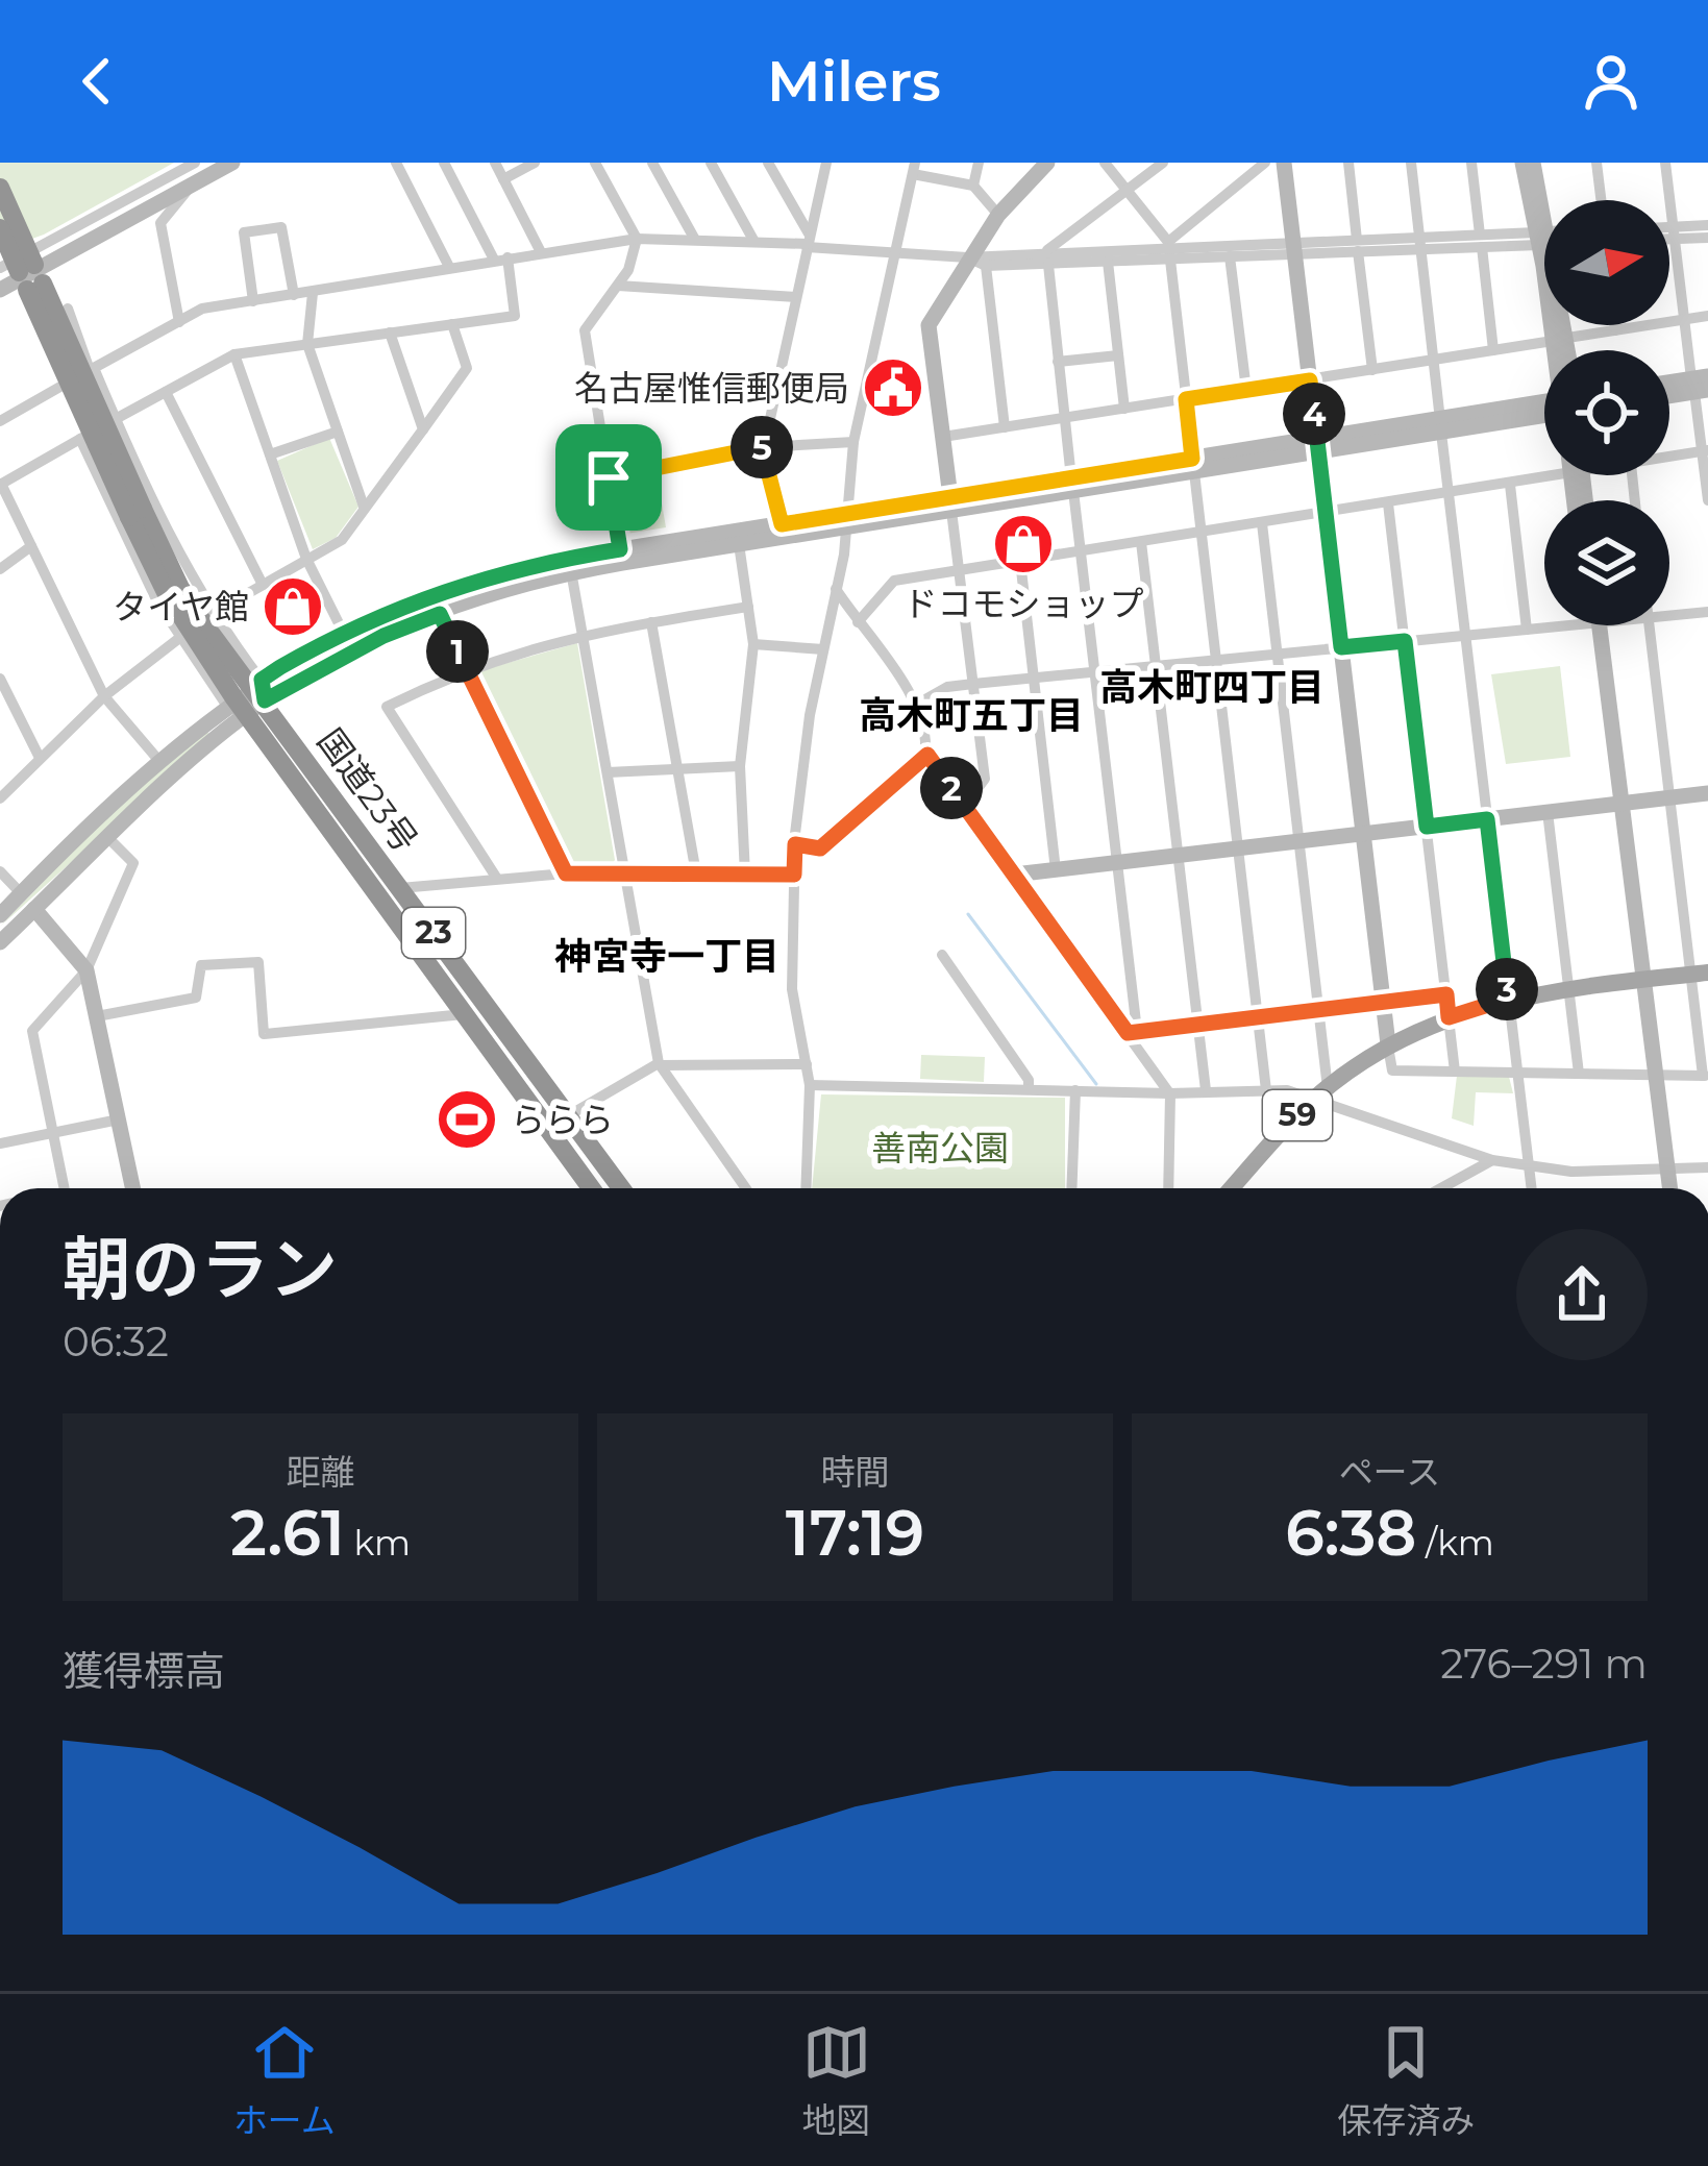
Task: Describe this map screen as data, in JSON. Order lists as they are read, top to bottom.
{
  "streets": {
    "highway": ["国道23号", "23"],
    "main road": ["59"]
  },
  "districts": ["高木町四丁目", "高木町五丁目", "神宮寺一丁目"],
  "parks": ["善南公園"],
  "places": {
    "public building": ["名古屋惟信郵便局"],
    "shop": ["ドコモショップ", "タイヤ館"],
    "sports": ["ららら"]
  },
  "north": "right",
  "page": {
    "header": "Milers",
    "pins": [
      "4",
      "5",
      "1",
      "2",
      "3"
    ],
    "heading": ["朝のラン", "06:32"],
    "stats": [
      ["距離", "2.61 km"],
      ["時間", "17:19"],
      ["ペース", "6:38 /km"]
    ],
    "chart": ["獲得標高", "276–291 m"],
    "tabs": ["ホーム", "地図", "保存済み"]
  }
}
